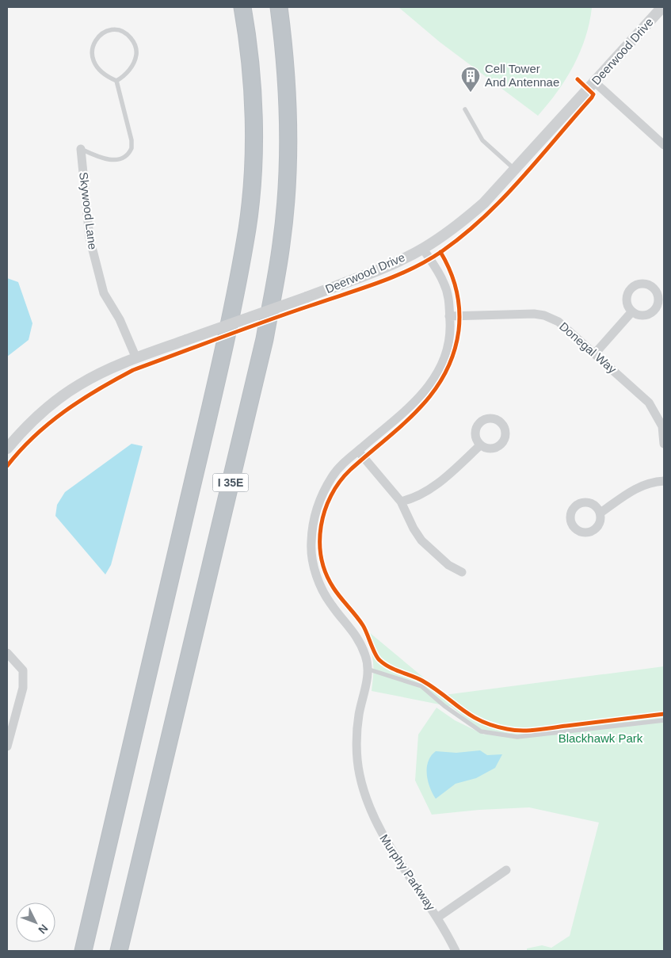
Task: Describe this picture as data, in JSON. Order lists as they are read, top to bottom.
{
  "streets": {
    "highway": ["I 35E"],
    "street": [
      "Deerwood Drive",
      "Skywood Lane",
      "Donegal Way",
      "Murphy Parkway"
    ]
  },
  "crossings": [
    ["Deerwood Drive", "Skywood Lane"],
    ["Deerwood Drive", "Murphy Parkway"],
    ["Donegal Way", "Murphy Parkway"]
  ],
  "parks": ["Blackhawk Park"],
  "places": {
    "building": ["Cell Tower And Antennae"]
  },
  "north": "bottom right"
}
